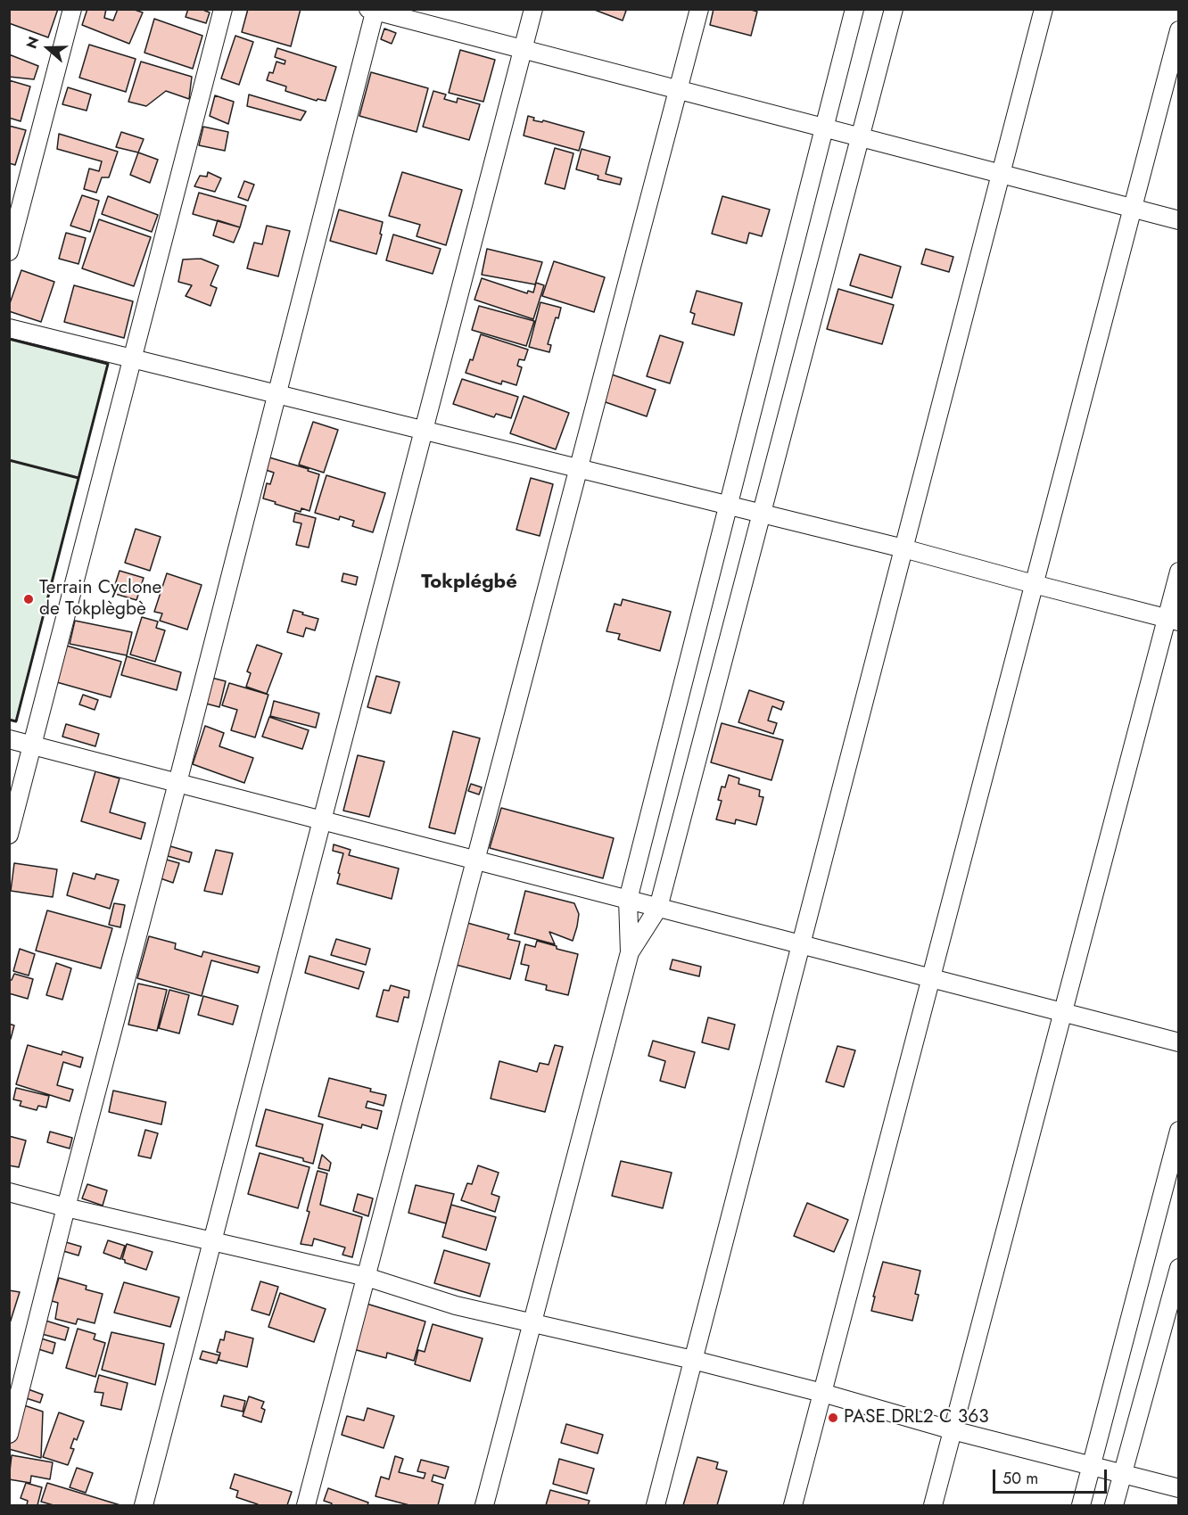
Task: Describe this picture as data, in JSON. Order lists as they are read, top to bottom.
{
  "districts": ["Tokplégbé"],
  "places": ["Terrain Cyclone de Tokplègbè", "PASE DRL2 C 363"],
  "scale_bar": "50 m",
  "north": "left"
}
